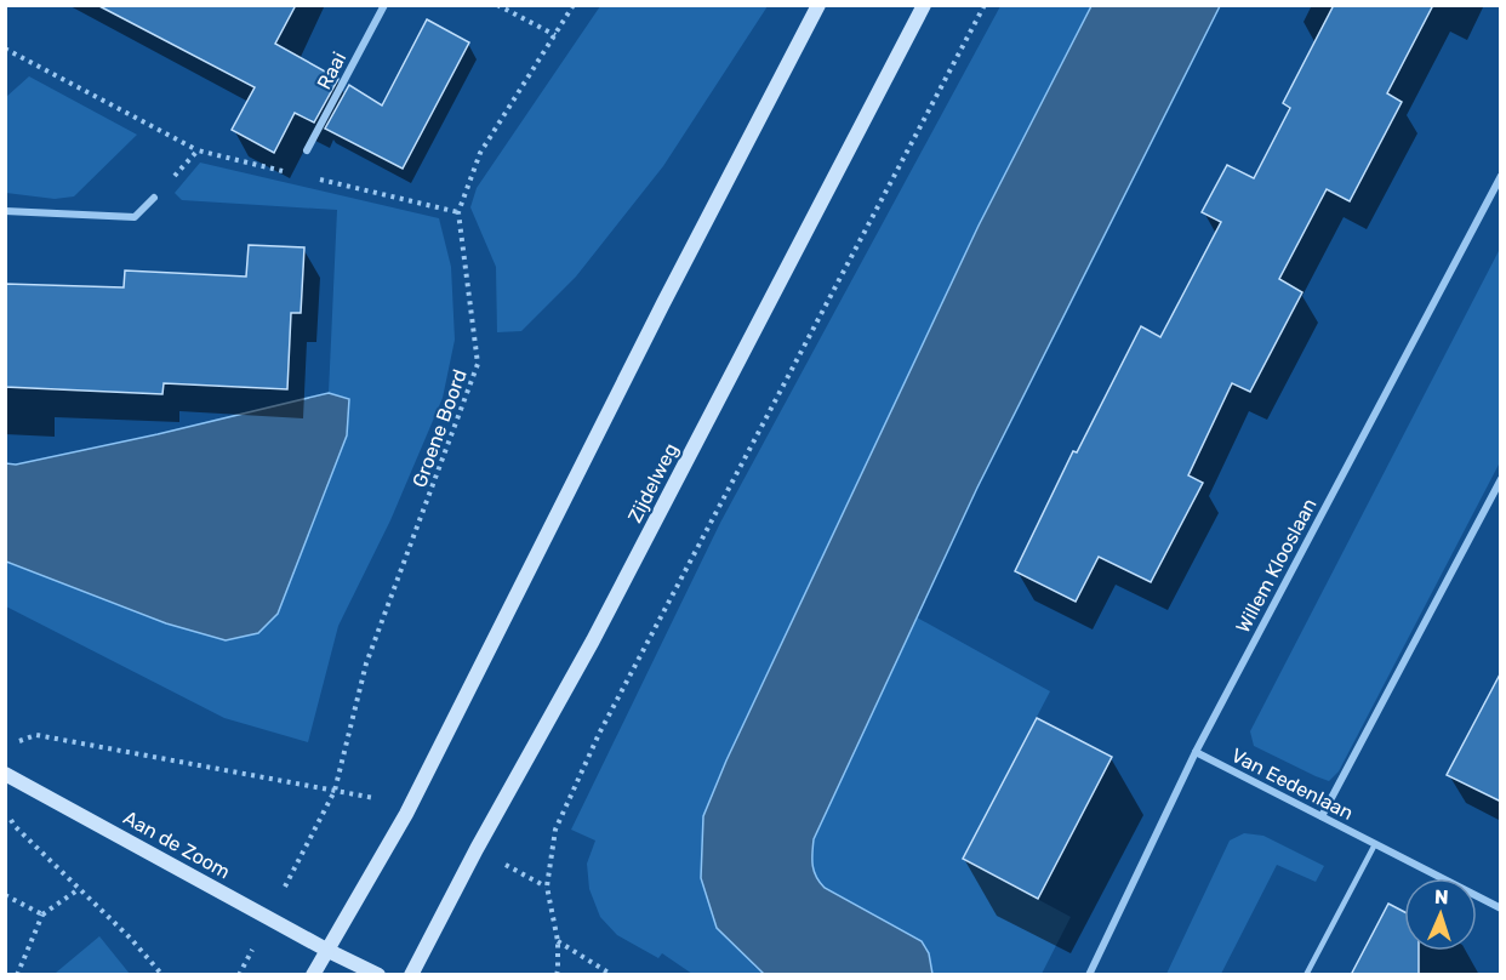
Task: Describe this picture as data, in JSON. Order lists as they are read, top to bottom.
{
  "streets": {
    "main road": ["Zijdelweg", "Aan de Zoom"],
    "street": ["Raai", "Willem Klooslaan", "Van Eedenlaan"],
    "path": ["Groene Boord"]
  },
  "crossings": [
    ["Willem Klooslaan", "Van Eedenlaan"]
  ],
  "north": "top"
}
